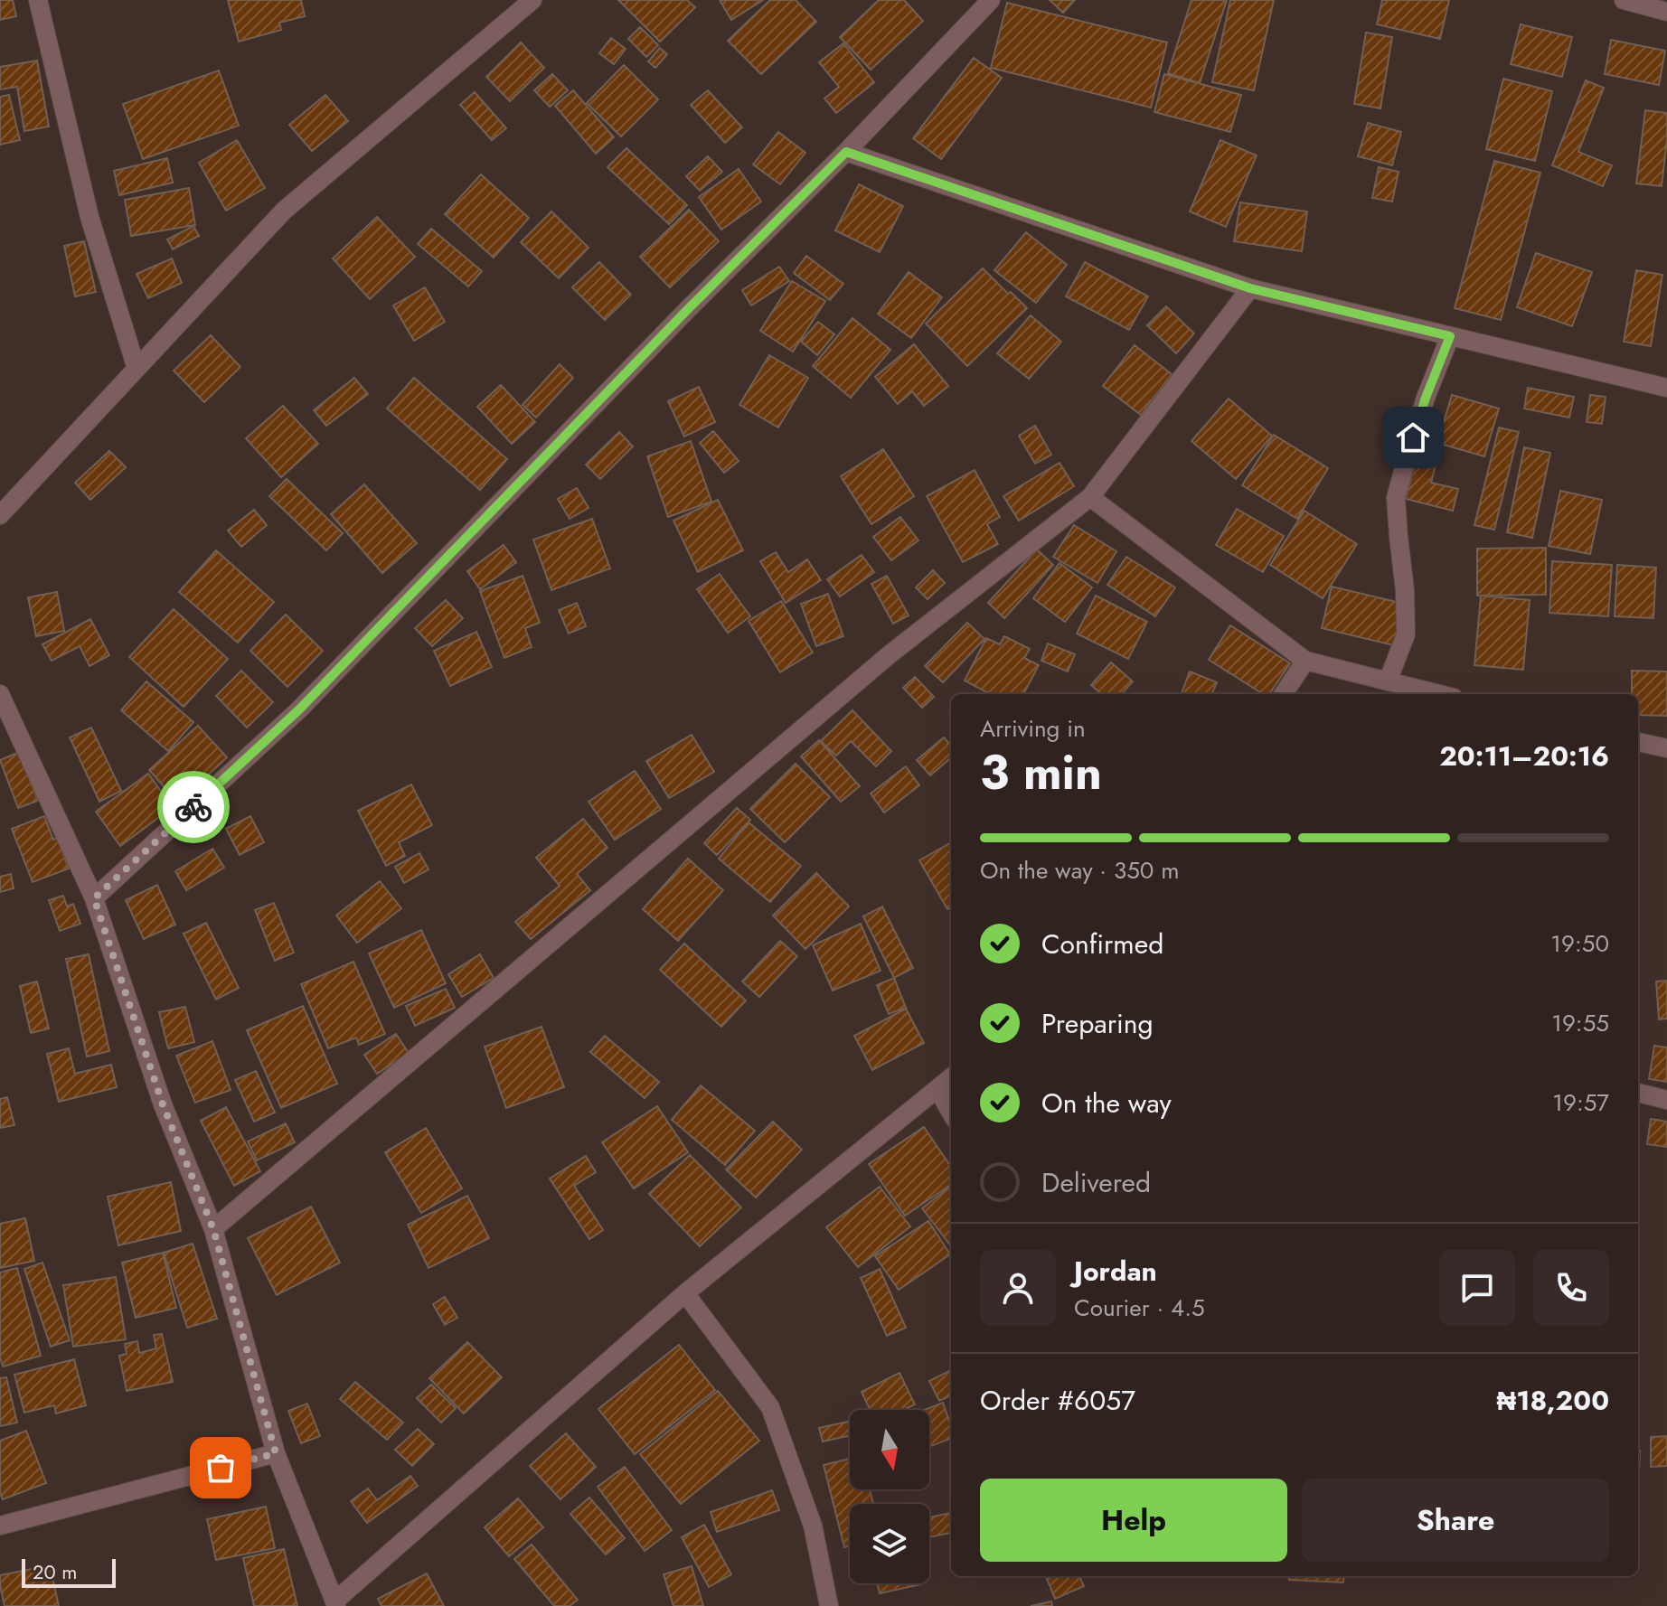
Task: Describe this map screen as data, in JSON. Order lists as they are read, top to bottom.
{
  "scale_bar": "20 m",
  "north": "bottom",
  "page": {
    "heading": ["3 min", "Arriving in", "20:11–20:16"],
    "panel": [
      "Jordan",
      "Courier · 4.5",
      "Order #6057",
      "₦18,200"
    ],
    "bar": "On the way · 350 m",
    "list": [
      ["Confirmed", "19:50"],
      ["Preparing", "19:55"],
      ["On the way", "19:57"],
      "Delivered"
    ],
    "buttons": ["Help", "Share"],
    "scale": "20 m"
  }
}
